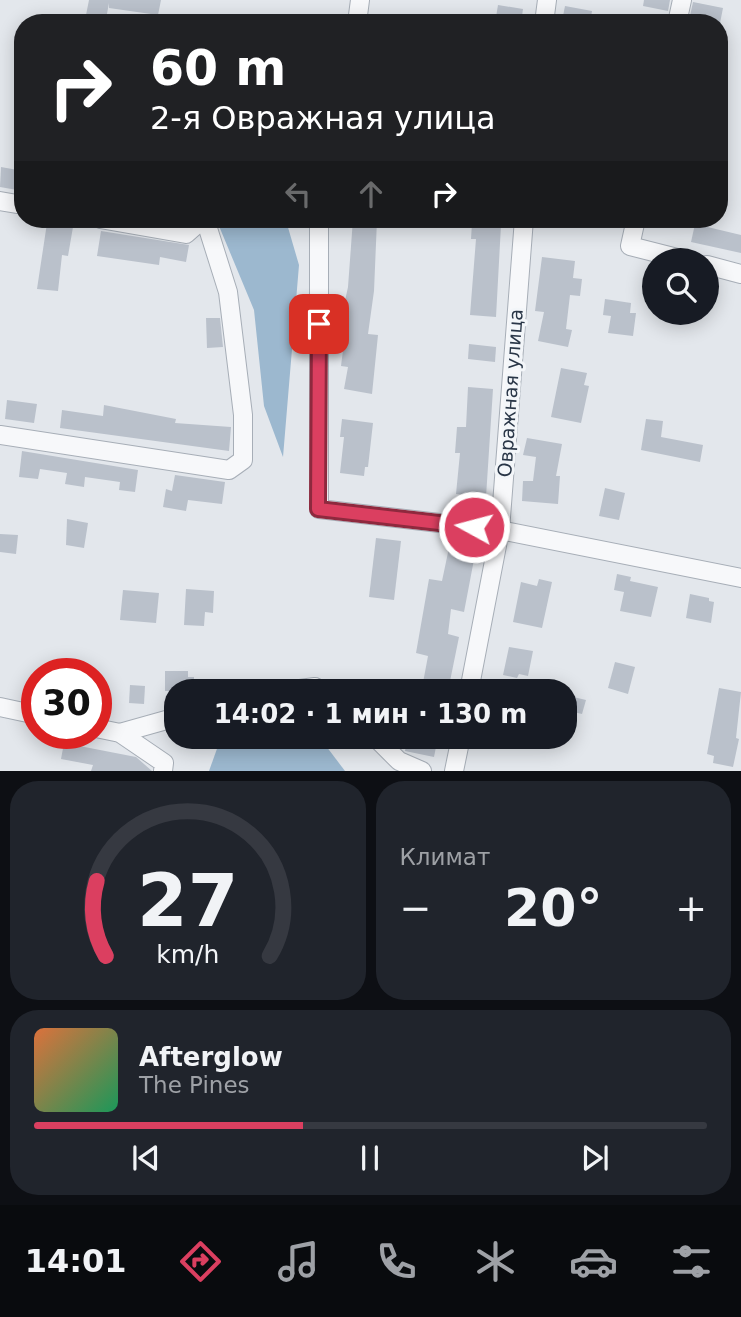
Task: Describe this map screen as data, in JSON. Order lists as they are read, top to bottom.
{
  "streets": {
    "street": ["Овражная улица"]
  },
  "page": {
    "turn": ["60 m", "2-я Овражная улица"],
    "limit": "30",
    "trip": "14:02 · 1 мин · 130 m",
    "tile": "Климат",
    "heat": ["−", "20°", "+"],
    "song": ["Afterglow", "The Pines"],
    "tabs": "14:01",
    "gauge": ["27", "km/h"]
  }
}
